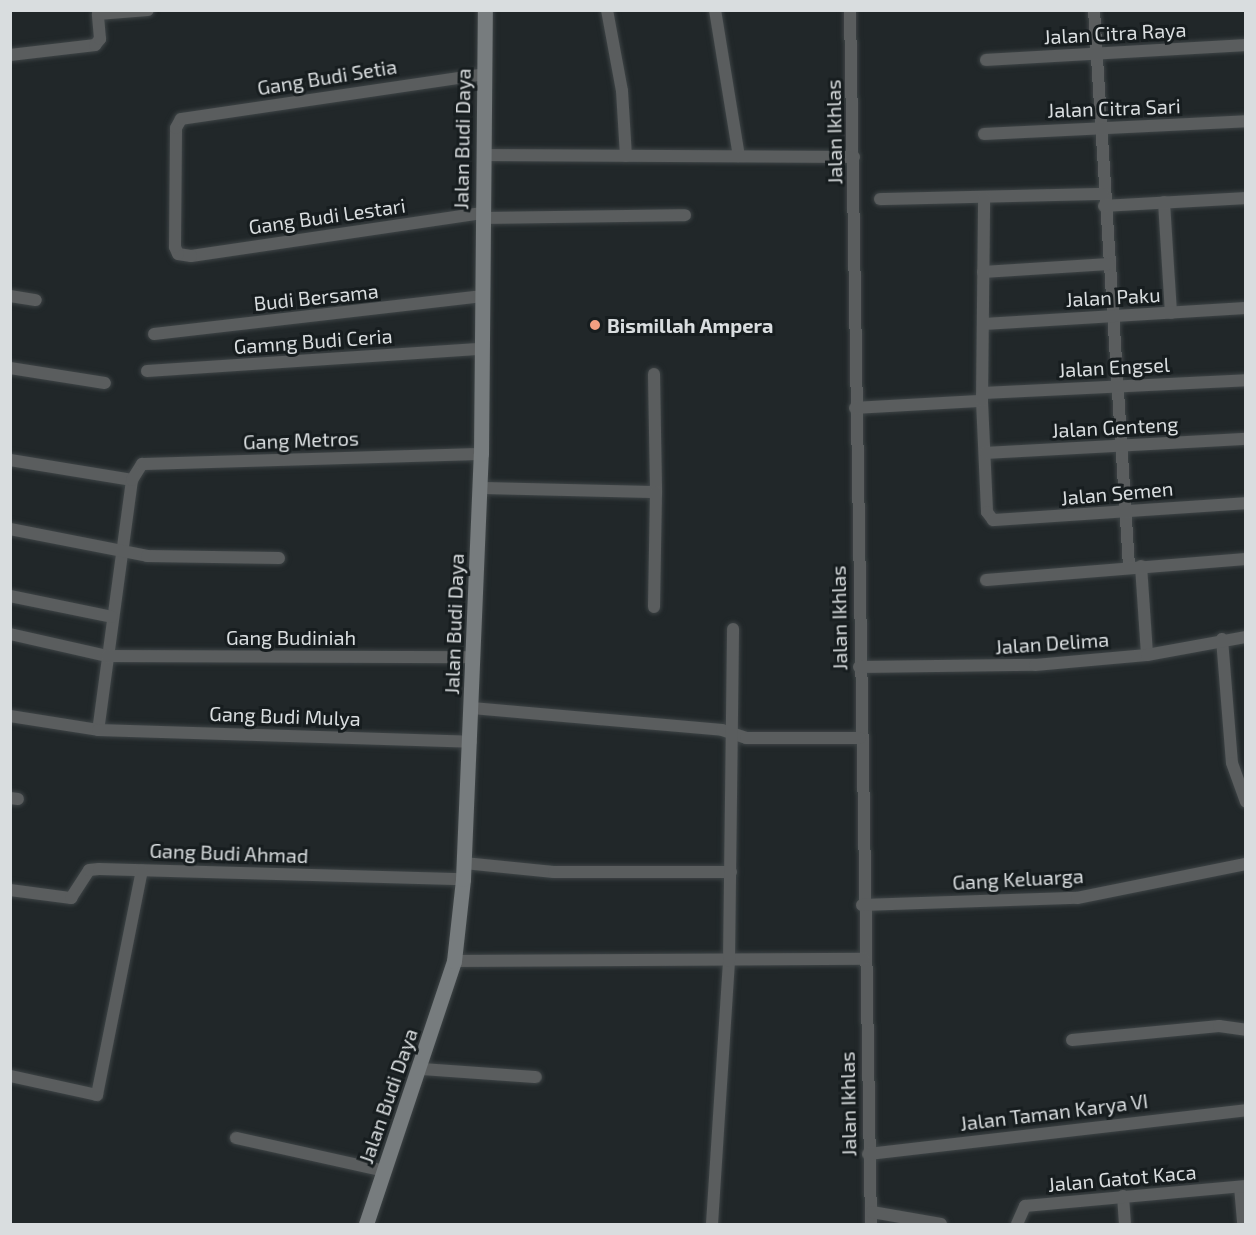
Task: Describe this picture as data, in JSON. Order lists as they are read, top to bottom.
{
  "streets": {
    "street": [
      "Jalan Citra Raya",
      "Gang Budi Setia",
      "Jalan Citra Sari",
      "Jalan Ikhlas",
      "Jalan Budi Daya",
      "Gang Budi Lestari",
      "Budi Bersama",
      "Jalan Paku",
      "Gamng Budi Ceria",
      "Jalan Engsel",
      "Jalan Genteng",
      "Gang Metros",
      "Jalan Semen",
      "Gang Budiniah",
      "Jalan Delima",
      "Gang Budi Mulya",
      "Gang Budi Ahmad",
      "Gang Keluarga",
      "Jalan Taman Karya VI",
      "Jalan Gatot Kaca"
    ]
  },
  "crossings": [
    ["Gang Budi Setia", "Jalan Budi Daya"],
    ["Gang Budi Setia", "Gang Budi Lestari"],
    ["Jalan Ikhlas", "Jalan Engsel"],
    ["Jalan Ikhlas", "Jalan Delima"],
    ["Jalan Ikhlas", "Gang Keluarga"],
    ["Jalan Ikhlas", "Jalan Taman Karya VI"],
    ["Jalan Budi Daya", "Gang Budi Lestari"],
    ["Jalan Budi Daya", "Budi Bersama"],
    ["Jalan Budi Daya", "Gamng Budi Ceria"],
    ["Jalan Budi Daya", "Gang Metros"],
    ["Jalan Budi Daya", "Gang Budiniah"],
    ["Jalan Budi Daya", "Gang Budi Mulya"],
    ["Jalan Budi Daya", "Gang Budi Ahmad"],
    ["Jalan Genteng", "Jalan Semen"]
  ],
  "places": ["Bismillah Ampera"]
}
